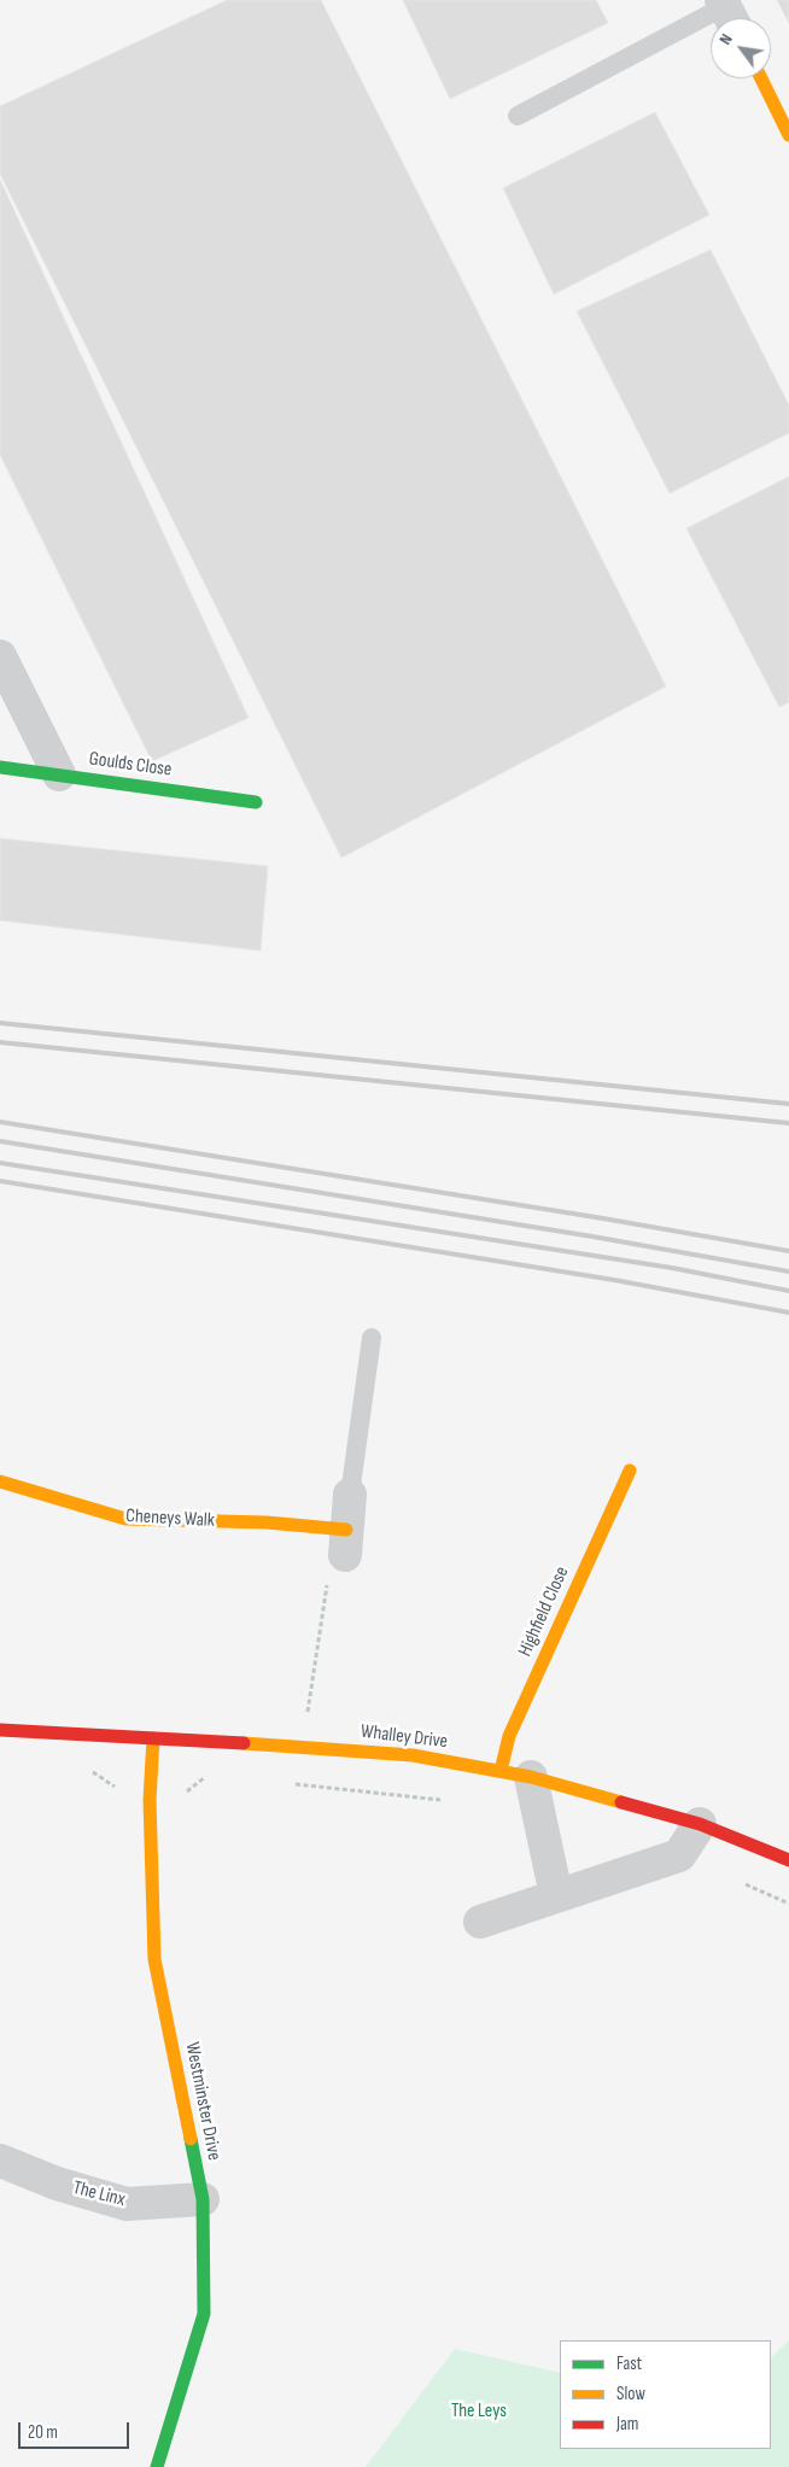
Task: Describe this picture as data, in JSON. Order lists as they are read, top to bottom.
{
  "streets": {
    "street": [
      "Goulds Close",
      "Cheneys Walk",
      "Highfield Close",
      "Whalley Drive",
      "Westminster Drive",
      "The Linx"
    ]
  },
  "crossings": [
    ["Highfield Close", "Whalley Drive"],
    ["Whalley Drive", "Westminster Drive"],
    ["Westminster Drive", "The Linx"]
  ],
  "parks": ["The Leys"],
  "legend": ["Fast", "Slow", "Jam"],
  "scale_bar": "20 m",
  "north": "top left"
}
